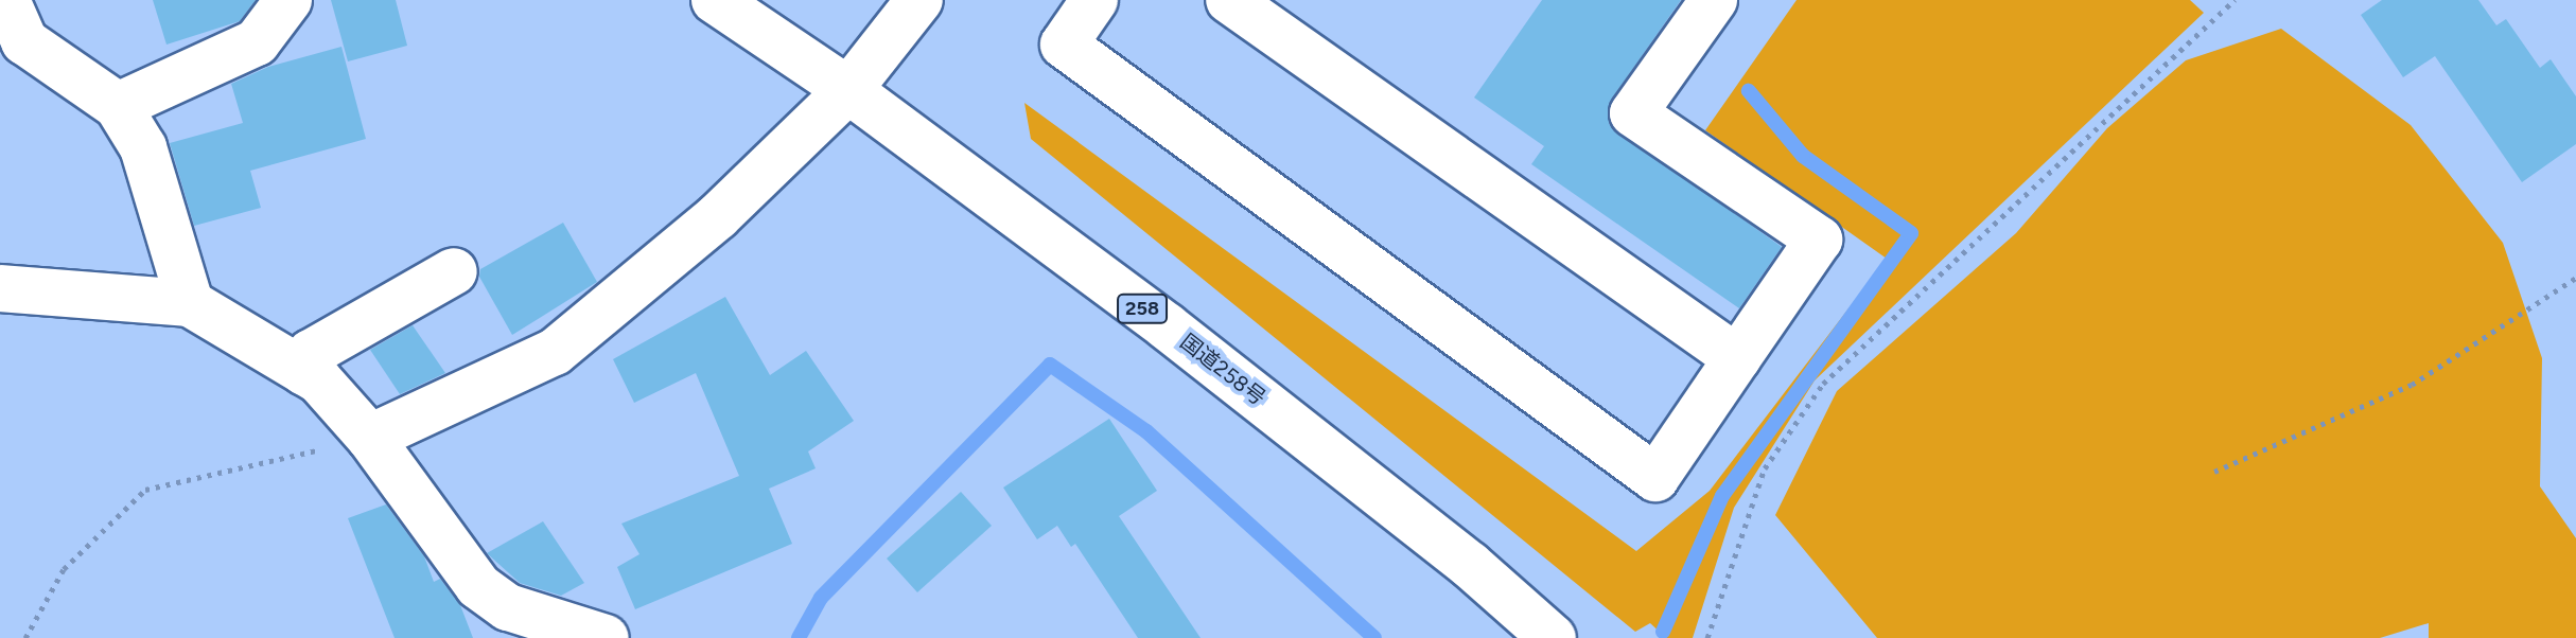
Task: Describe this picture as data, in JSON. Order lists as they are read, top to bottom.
{
  "streets": {
    "main road": ["258", "国道258号"]
  }
}
